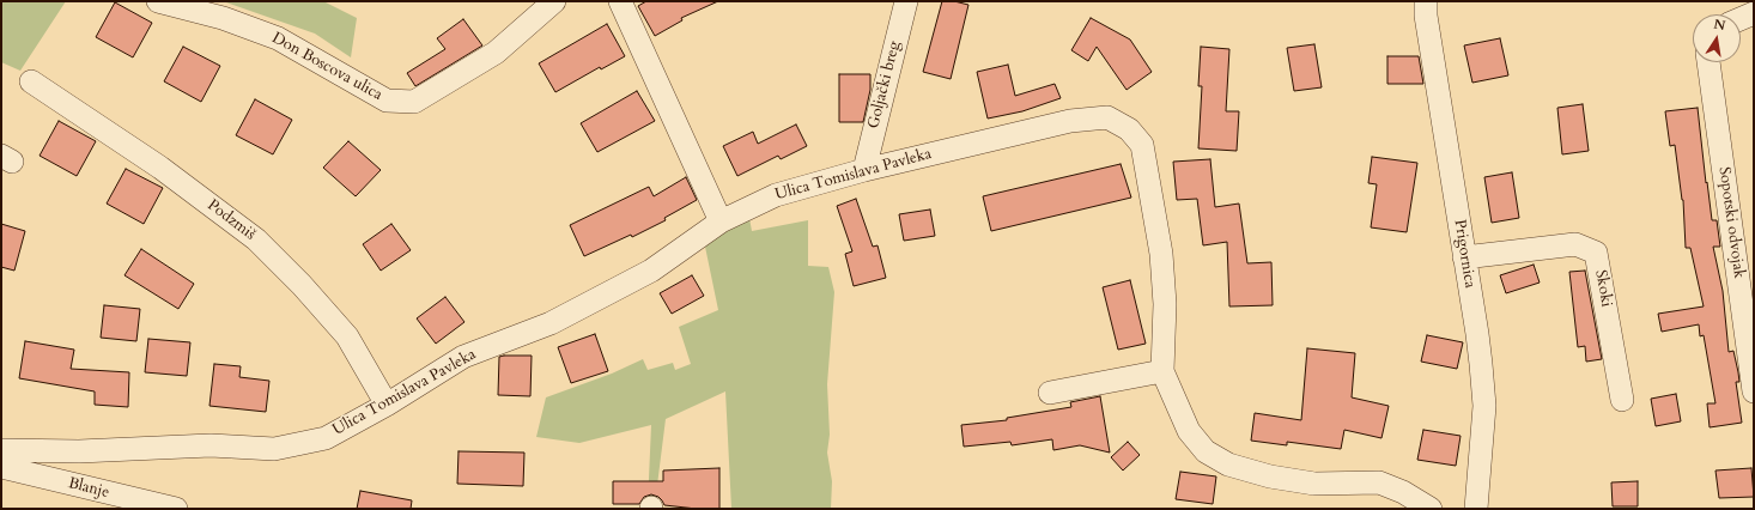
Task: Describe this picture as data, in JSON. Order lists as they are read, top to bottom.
{
  "streets": {
    "street": [
      "Don Boscova ulica",
      "Goljački breg",
      "Ulica Tomislava Pavleka",
      "Podzmiš",
      "Sopotski odvojak",
      "Prigornica",
      "Skoki",
      "Blanje"
    ]
  },
  "crossings": [
    ["Goljački breg", "Ulica Tomislava Pavleka"],
    ["Ulica Tomislava Pavleka", "Podzmiš"],
    ["Prigornica", "Skoki"]
  ],
  "north": "top"
}
